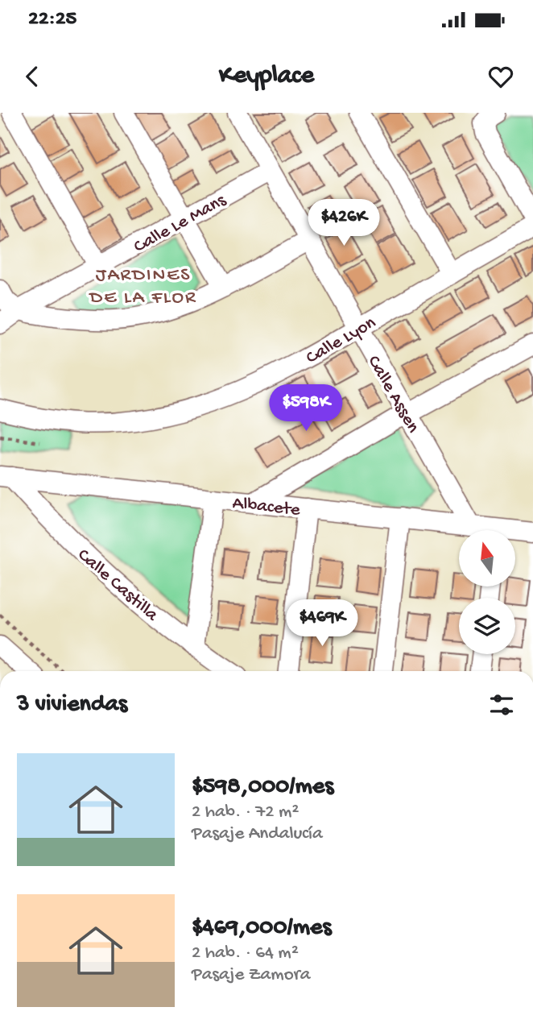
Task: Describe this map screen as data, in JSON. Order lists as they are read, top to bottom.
{
  "streets": {
    "street": [
      "Calle Le Mans",
      "Calle Lyon",
      "Calle Assen",
      "Albacete",
      "Calle Castilla"
    ]
  },
  "crossings": [
    ["Calle Le Mans", "Calle Assen"],
    ["Calle Lyon", "Calle Assen"],
    ["Calle Assen", "Albacete"],
    ["Albacete", "Calle Castilla"]
  ],
  "districts": ["JARDINES DE LA FLOR"],
  "north": "top",
  "page": {
    "status": "22:25",
    "header": "Keyplace",
    "price": ["$426K", "$598K", "$469K"],
    "heading": "3 viviendas",
    "list": [
      {
        "name": "$598,000/mes",
        "note": "2 hab. · 72 m² · Pasaje Andalucía"
      },
      {
        "name": "$469,000/mes",
        "note": "2 hab. · 64 m² · Pasaje Zamora"
      }
    ]
  }
}
